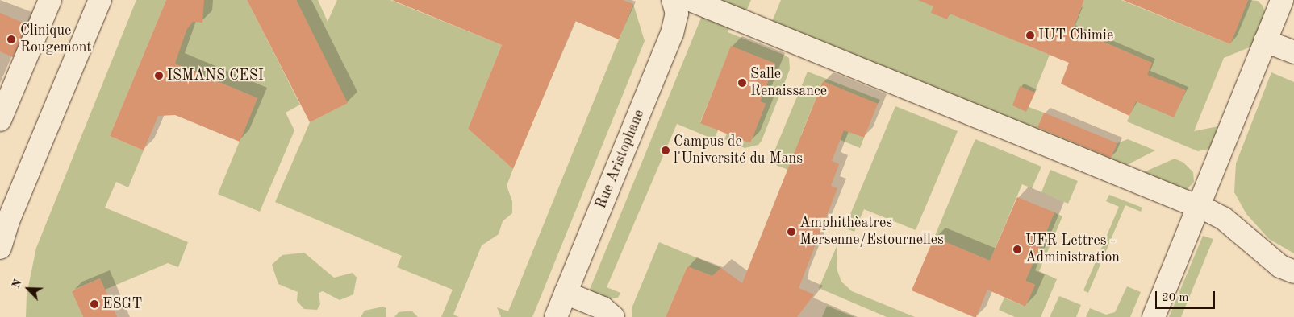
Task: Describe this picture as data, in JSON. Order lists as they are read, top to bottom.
{
  "streets": {
    "street": ["Rue Aristophane"]
  },
  "places": [
    "IUT Chimie",
    "Clinique Rougemont",
    "ISMANS CESI",
    "Salle Renaissance",
    "Campus de l'Université du Mans",
    "Amphithèatres Mersenne/Estournelles",
    "UFR Lettres - Administration",
    "ESGT"
  ],
  "scale_bar": "20 m",
  "north": "top left"
}
